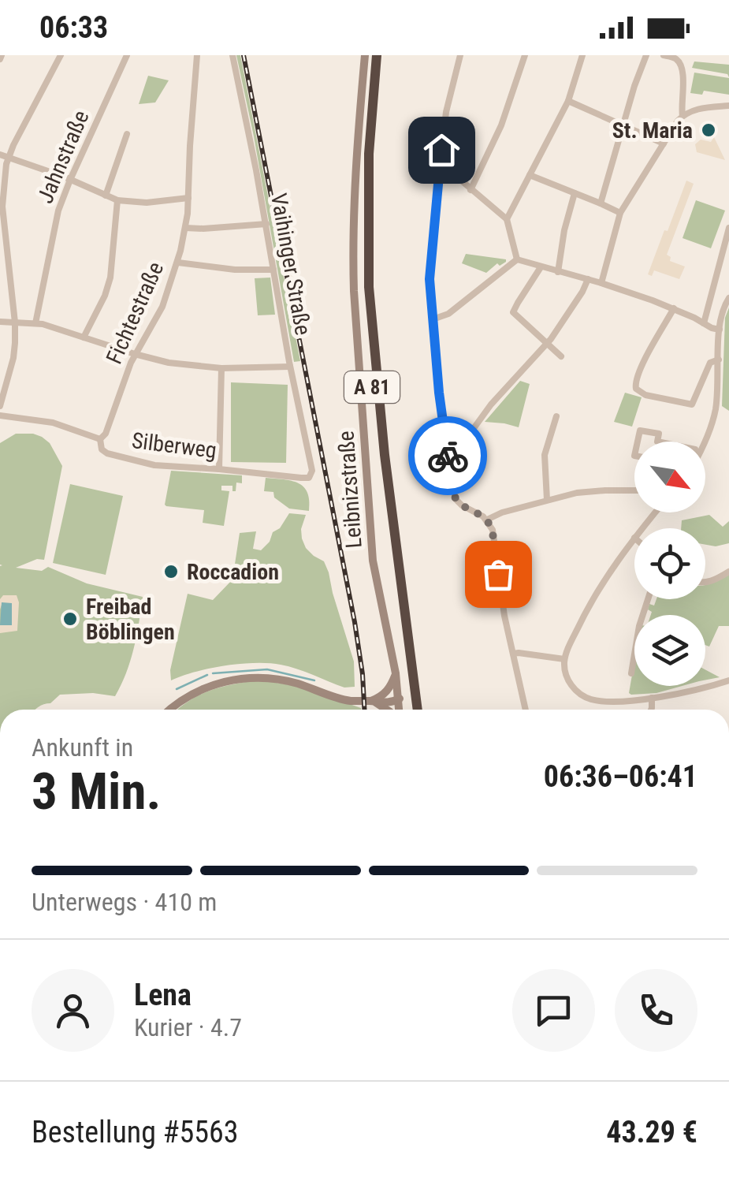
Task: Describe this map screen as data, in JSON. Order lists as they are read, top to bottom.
{
  "streets": {
    "highway": ["A 81"],
    "street": [
      "Jahnstraße",
      "Vaihinger Straße",
      "Fichtestraße",
      "Silberweg",
      "Leibnizstraße"
    ]
  },
  "crossings": [
    ["Vaihinger Straße", "Silberweg"],
    ["Fichtestraße", "Silberweg"]
  ],
  "places": ["St. Maria", "Roccadion", "Freibad Böblingen"],
  "north": "bottom right",
  "page": {
    "status": "06:33",
    "heading": ["3 Min.", "Ankunft in", "06:36–06:41"],
    "panel": [
      "Lena",
      "Kurier · 4.7",
      "Bestellung #5563",
      "43.29 €"
    ],
    "bar": "Unterwegs · 410 m"
  }
}
